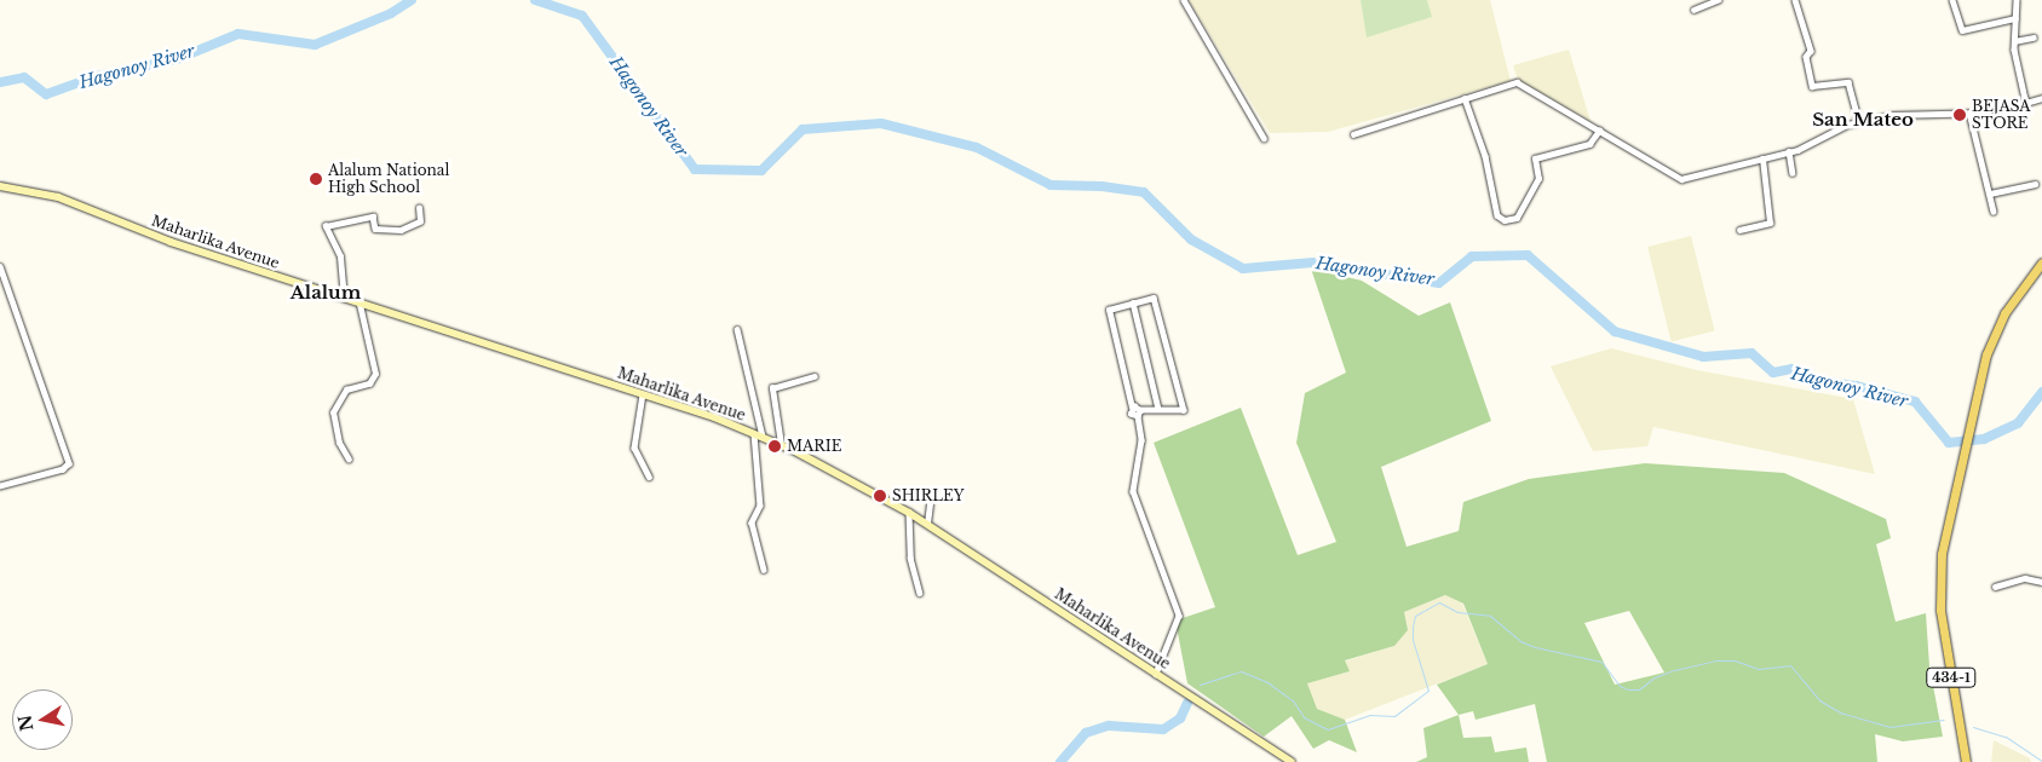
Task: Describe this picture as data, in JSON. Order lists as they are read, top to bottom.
{
  "streets": {
    "main road": ["Maharlika Avenue", "434-1"]
  },
  "districts": ["San Mateo", "Alalum"],
  "water": ["Hagonoy River"],
  "places": [
    "BEJASA STORE",
    "Alalum National High School",
    "MARIE",
    "SHIRLEY"
  ],
  "north": "left"
}
